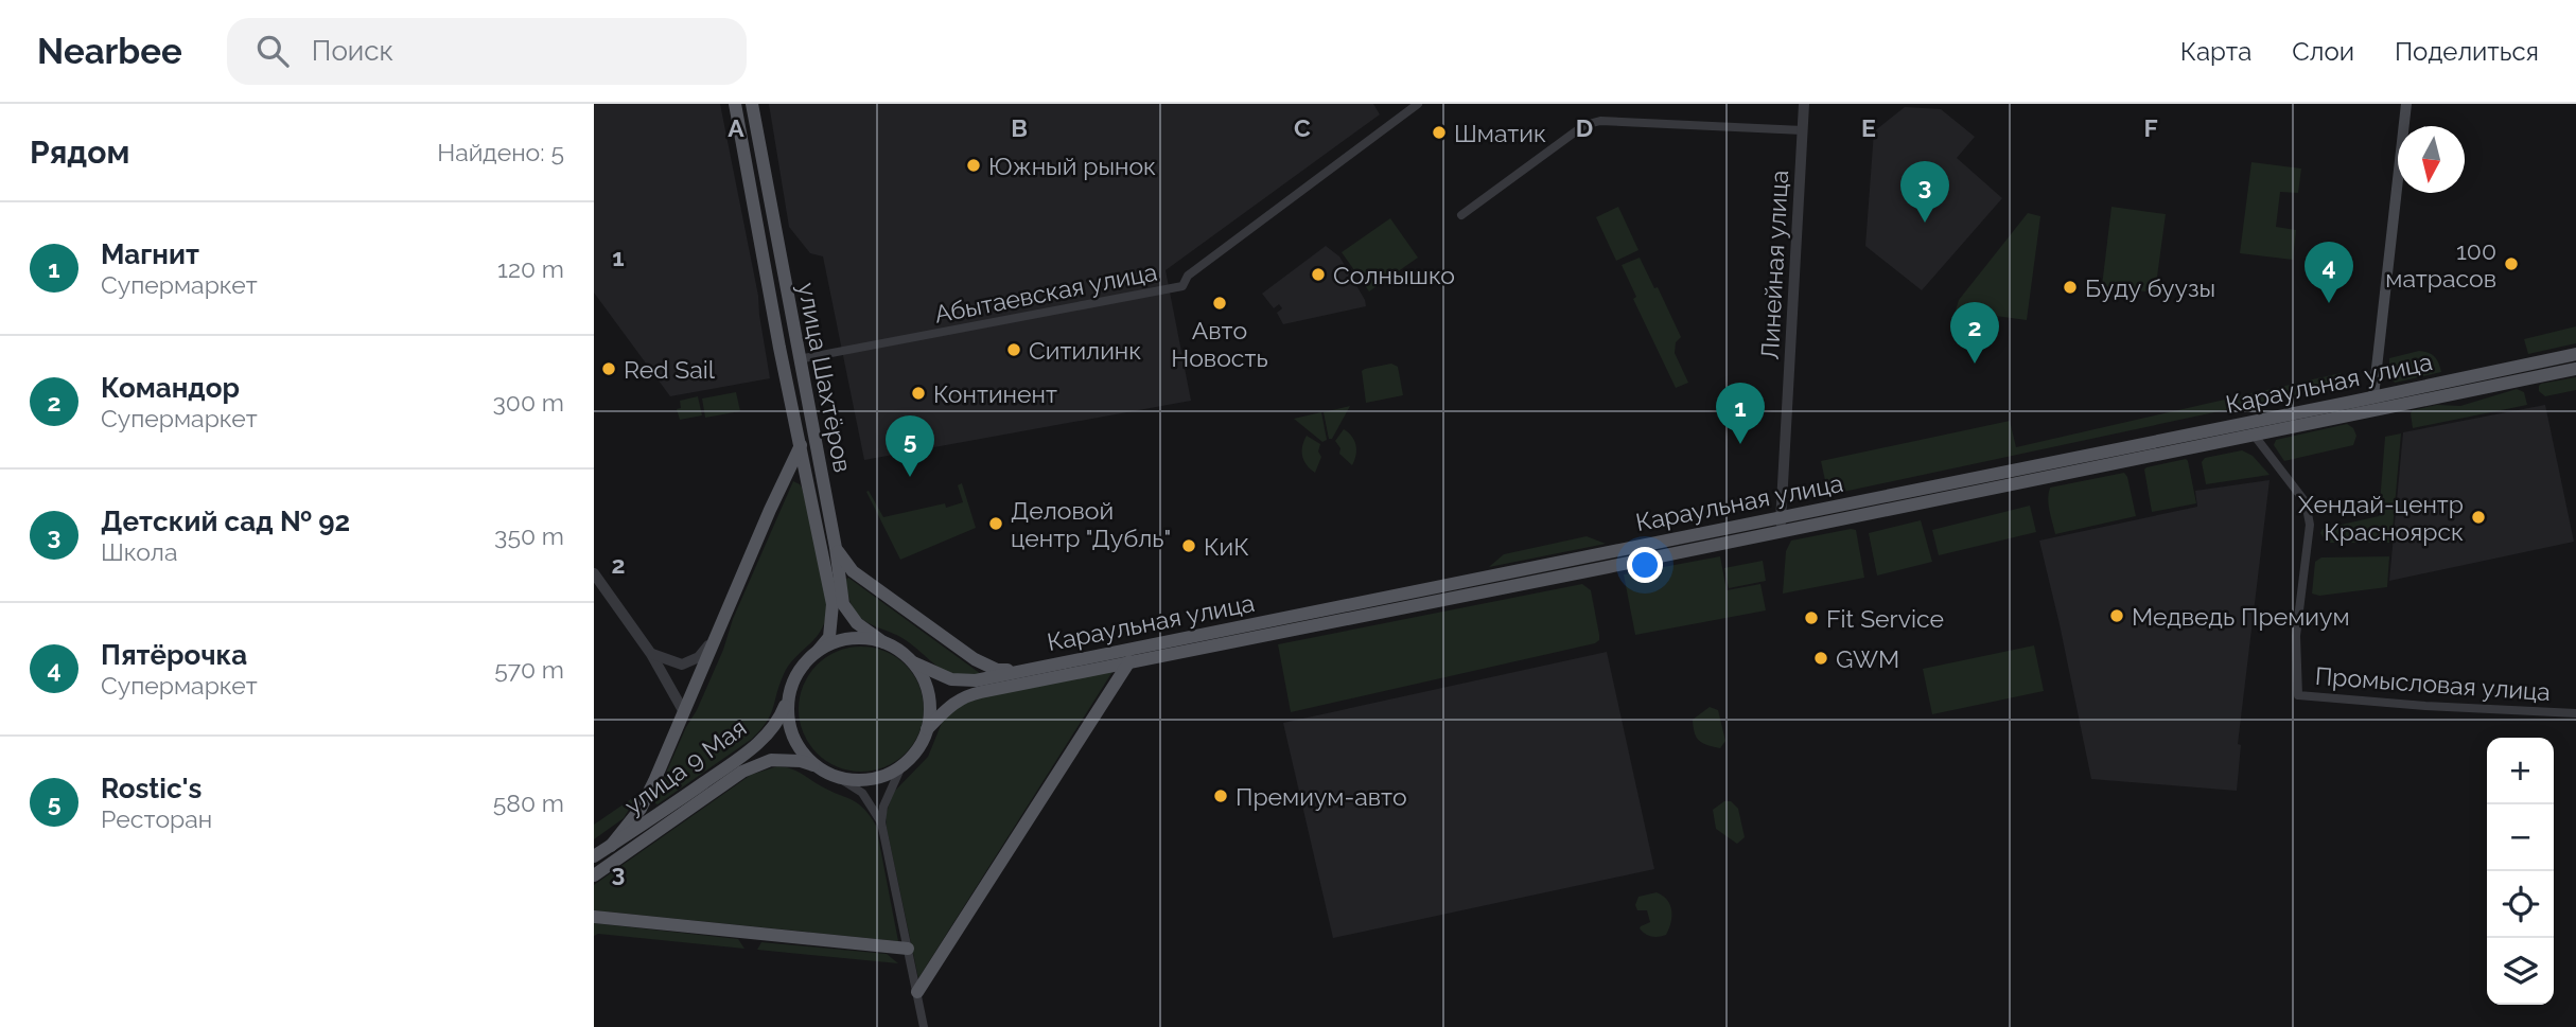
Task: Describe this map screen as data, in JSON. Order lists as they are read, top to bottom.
{
  "streets": {
    "main road": ["улица Шахтёров", "Караульная улица", "улица 9 Мая"],
    "street": ["Линейная улица", "Абытаевская улица", "Промысловая улица"]
  },
  "crossings": [
    ["Линейная улица", "Караульная улица"],
    ["Абытаевская улица", "улица Шахтёров"],
    ["улица Шахтёров", "Караульная улица"],
    ["улица Шахтёров", "улица 9 Мая"],
    ["Караульная улица", "Промысловая улица"],
    ["Караульная улица", "улица 9 Мая"]
  ],
  "places": [
    "Шматик",
    "Южный рынок",
    "100 матрасов",
    "Солнышко",
    "Буду буузы",
    "Авто Новость",
    "Ситилинк",
    "Red Sail",
    "Континент",
    "Хендай-центр Красноярск",
    "Деловой центр \"Дубль\"",
    "КиК",
    "Медведь Премиум",
    "Fit Service",
    "GWM",
    "Премиум-авто"
  ],
  "north": "bottom",
  "page": {
    "header": "Nearbee",
    "search": "Поиск",
    "nav": ["Карта", "Слои", "Поделиться"],
    "heading": ["Рядом", "Найдено: 5"],
    "pins": [
      "3",
      "4",
      "2",
      "1",
      "5"
    ],
    "list": [
      {
        "mark": "1",
        "name": "Магнит",
        "note": "Супермаркет",
        "value": "120 m"
      },
      {
        "mark": "2",
        "name": "Командор",
        "note": "Супермаркет",
        "value": "300 m"
      },
      {
        "mark": "3",
        "name": "Детский сад № 92",
        "note": "Школа",
        "value": "350 m"
      },
      {
        "mark": "4",
        "name": "Пятёрочка",
        "note": "Супермаркет",
        "value": "570 m"
      },
      {
        "mark": "5",
        "name": "Rostic's",
        "note": "Ресторан",
        "value": "580 m"
      }
    ],
    "map_buttons": ["+", "−"]
  },
  "grid": {
    "columns": [
      "A",
      "B",
      "C",
      "D",
      "E",
      "F"
    ],
    "rows": ["1", "2", "3"]
  }
}
